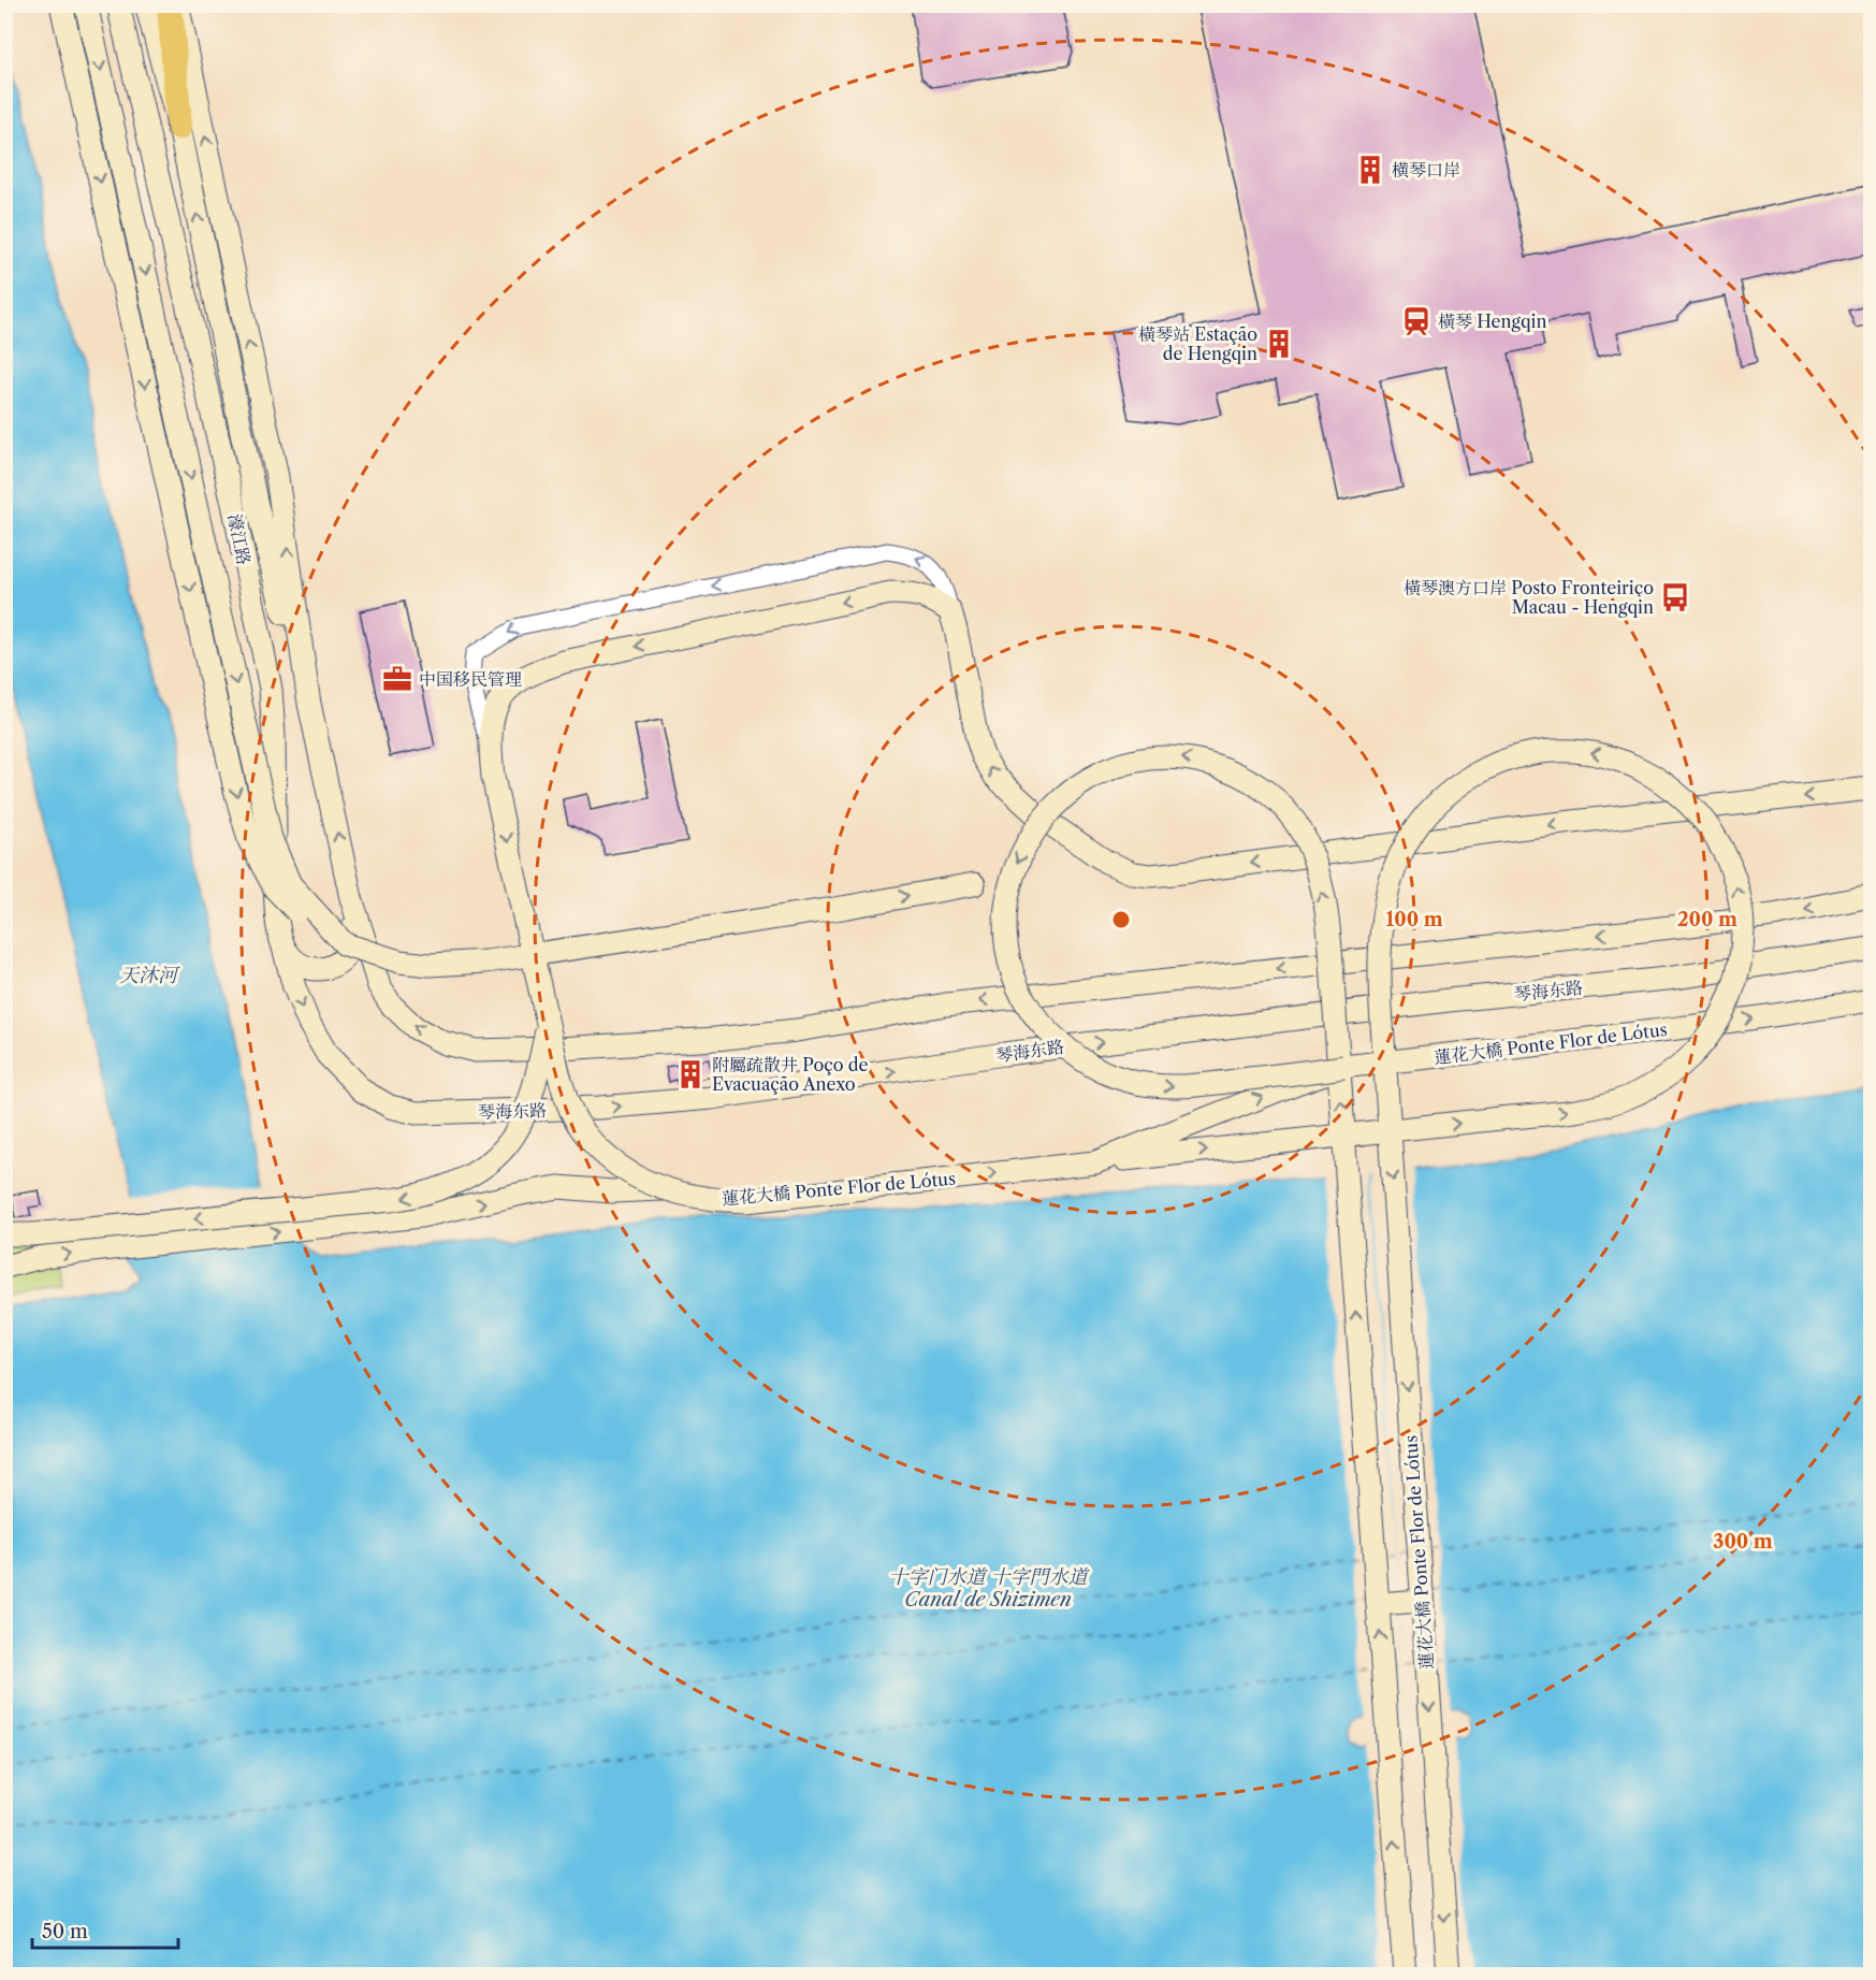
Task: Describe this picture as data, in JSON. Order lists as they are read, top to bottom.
{
  "streets": {
    "main road": ["濠江路", "琴海东路", "蓮花大橋 Ponte Flor de Lótus"]
  },
  "crossings": [
    ["濠江路", "琴海东路"]
  ],
  "water": ["天沐河", "十字门水道 十字門水道 Canal de Shizimen"],
  "places": {
    "building": ["横琴口岸", "橫琴站 Estação de Hengqin", "附屬疏散井 Poço de Evacuação Anexo"],
    "station": ["橫琴 Hengqin"],
    "bus stop": ["橫琴澳方口岸 Posto Fronteiriço Macau - Hengqin"],
    "office": ["中国移民管理"]
  },
  "scale_bar": "50 m",
  "rings": ["100 m", "200 m", "300 m"]
}
